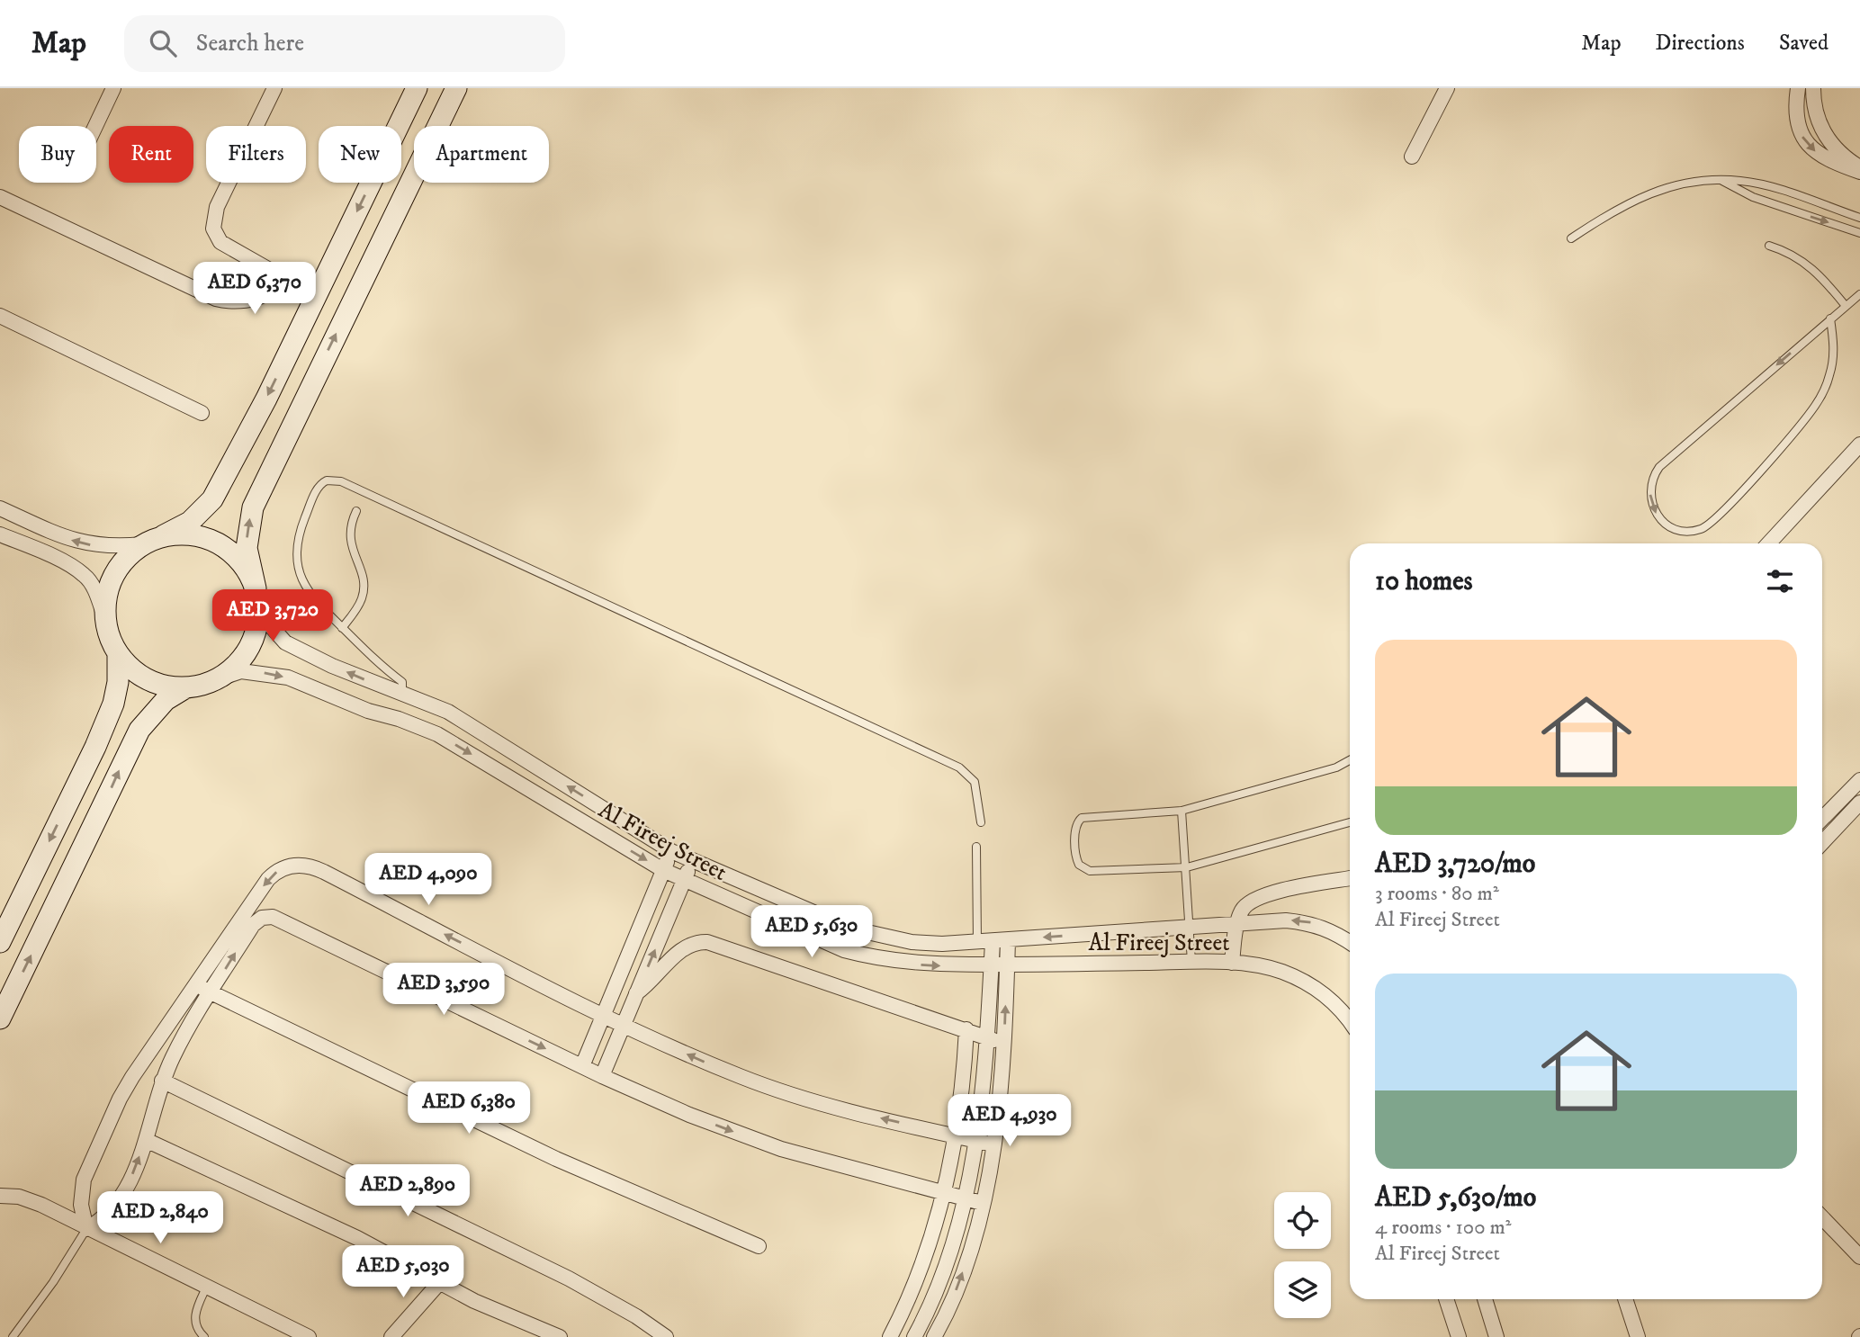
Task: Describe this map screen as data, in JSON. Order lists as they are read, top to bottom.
{
  "streets": {
    "street": ["Al Fireej Street"]
  },
  "page": {
    "header": "Map",
    "search": "Search here",
    "nav": ["Map", "Directions", "Saved"],
    "chip": [
      "Buy",
      "Rent",
      "Filters",
      "New",
      "Apartment"
    ],
    "price": [
      "AED 6,370",
      "AED 3,720",
      "AED 4,090",
      "AED 5,630",
      "AED 3,590",
      "AED 6,380",
      "AED 4,930",
      "AED 2,890",
      "AED 2,840",
      "AED 5,030"
    ],
    "heading": "10 homes",
    "list": [
      {
        "name": "AED 3,720/mo",
        "note": "3 rooms · 80 m² · Al Fireej Street"
      },
      {
        "name": "AED 5,630/mo",
        "note": "4 rooms · 100 m² · Al Fireej Street"
      }
    ]
  }
}
